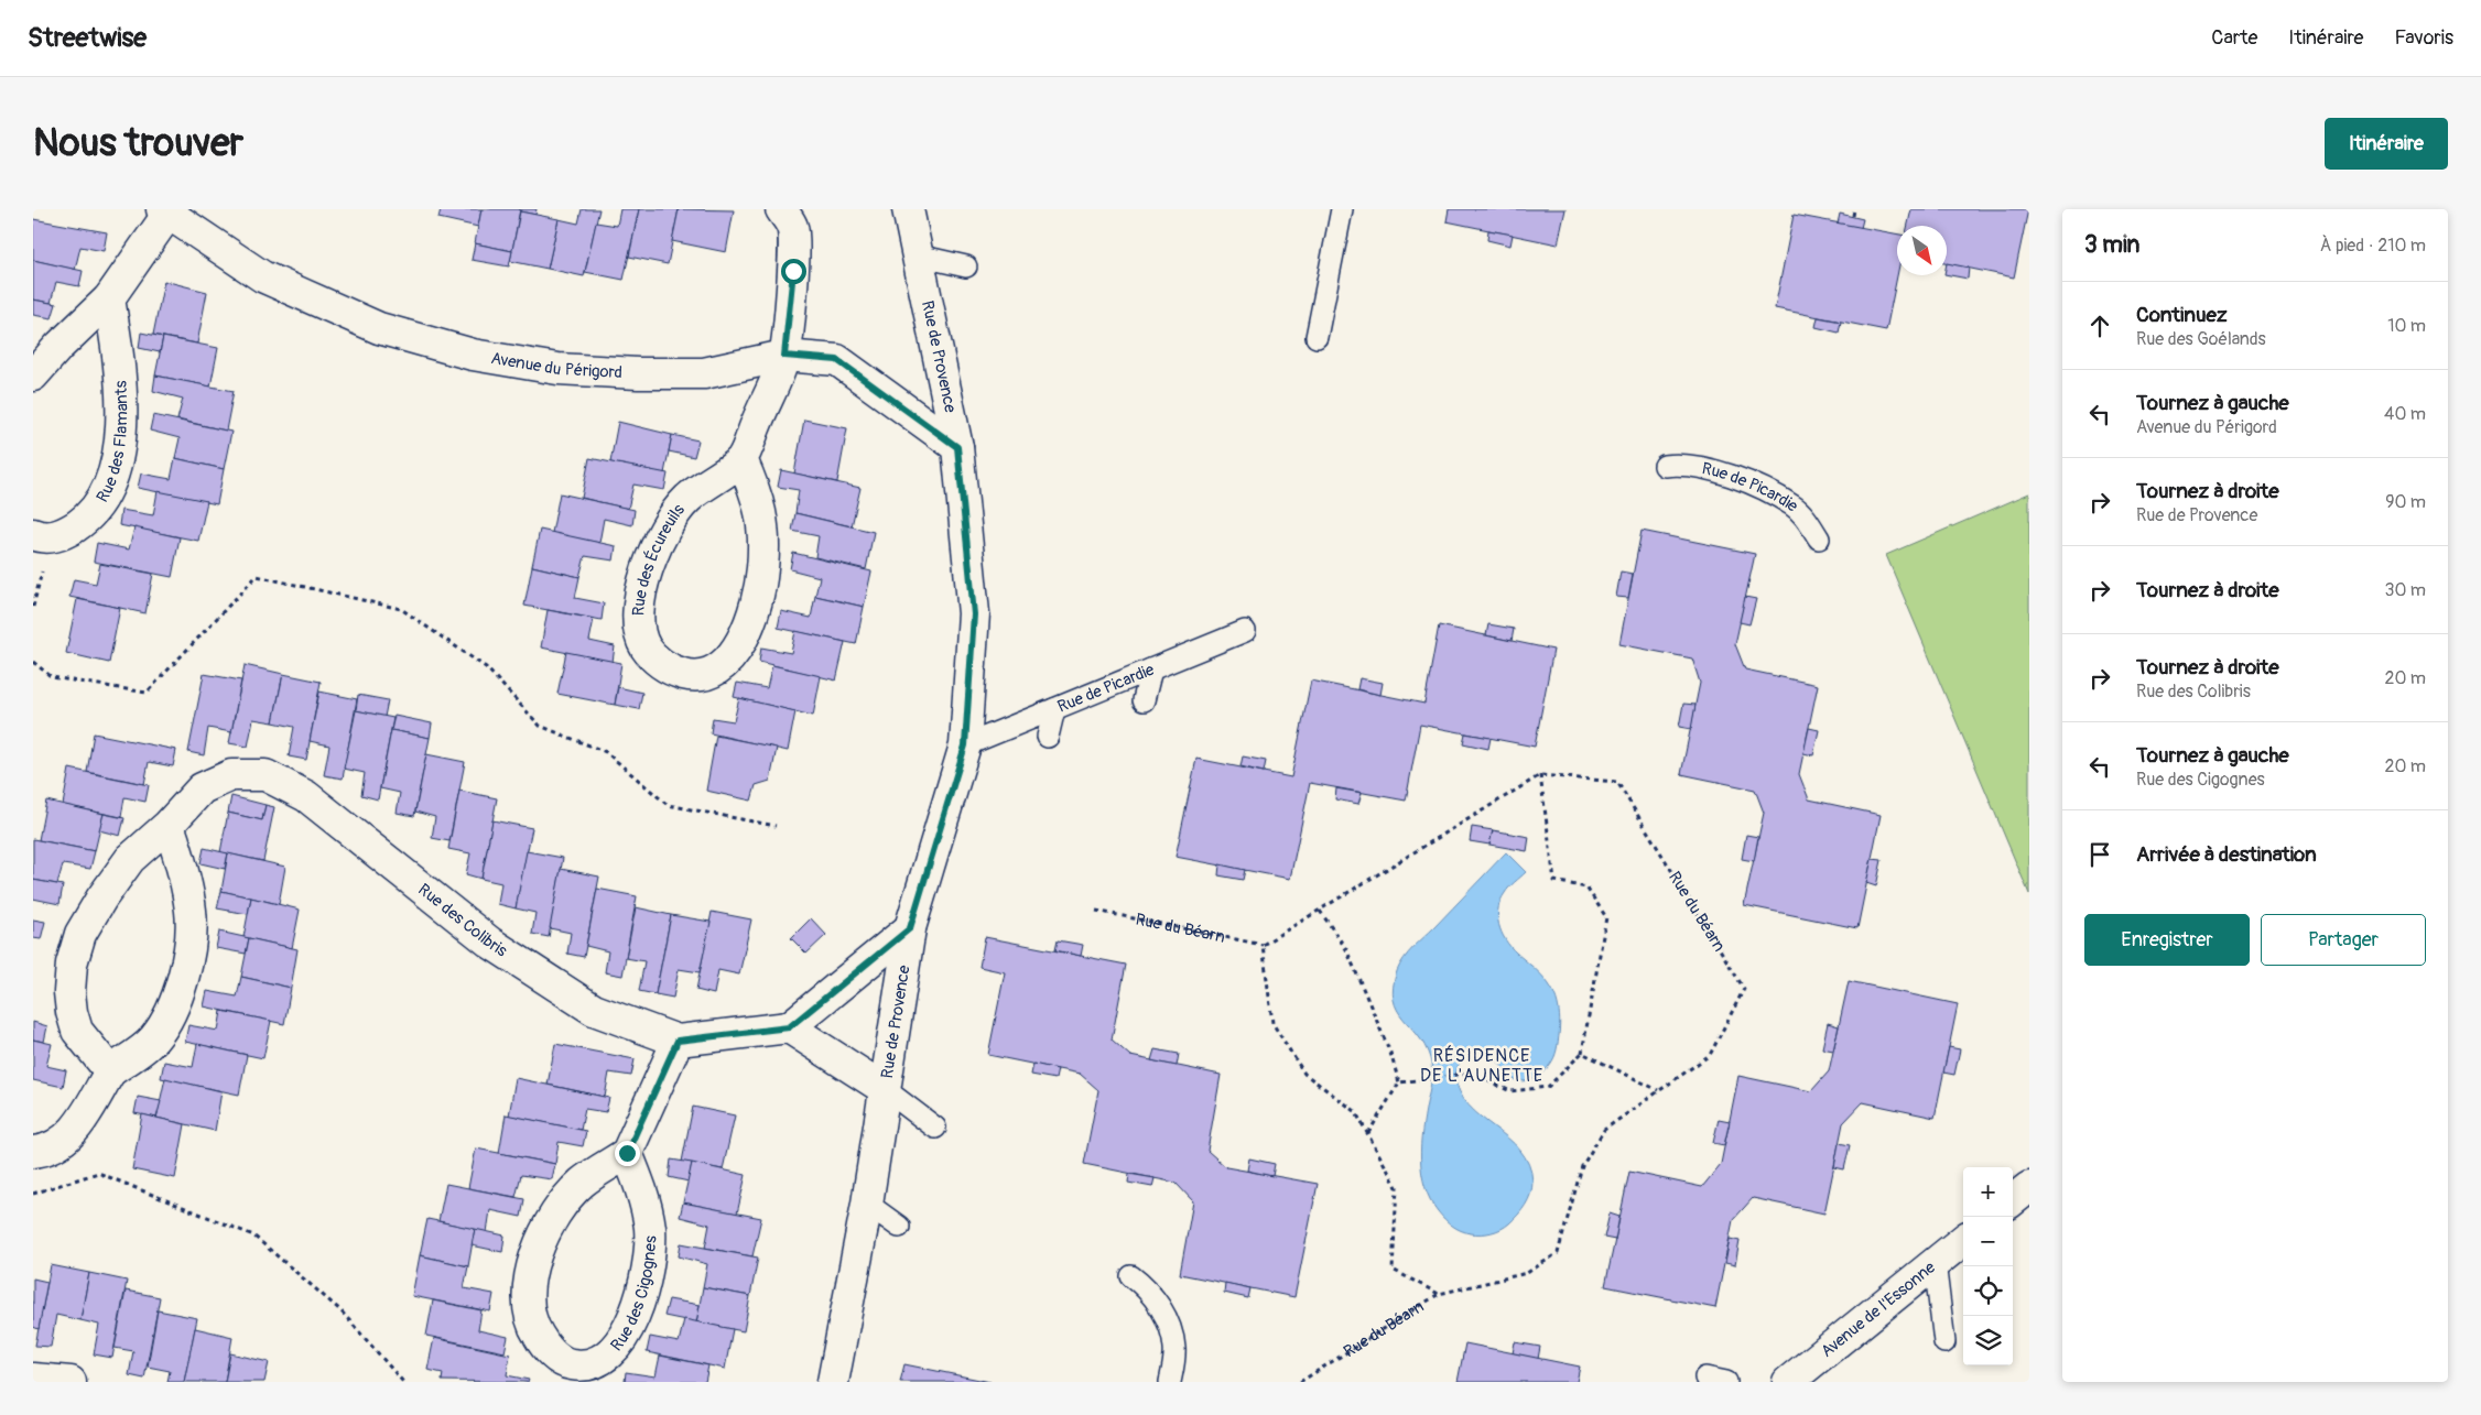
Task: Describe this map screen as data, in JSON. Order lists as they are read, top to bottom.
{
  "streets": {
    "street": [
      "Rue de Provence",
      "Avenue du Périgord",
      "Rue des Flamants",
      "Rue des Écureuils",
      "Rue des Colibris",
      "Rue des Cigognes",
      "Avenue de l'Essonne"
    ],
    "lane": ["Rue de Picardie"],
    "path": ["Rue du Béarn"]
  },
  "crossings": [
    ["Rue de Provence", "Avenue du Périgord"],
    ["Rue de Provence", "Rue de Picardie"]
  ],
  "districts": ["RÉSIDENCE DE L'AUNETTE"],
  "north": "bottom right",
  "page": {
    "header": "Streetwise",
    "nav": ["Carte", "Itinéraire", "Favoris"],
    "buttons": [
      "Itinéraire",
      ["Enregistrer", "Partager"]
    ],
    "title": "Nous trouver",
    "heading": ["3 min", "À pied · 210 m"],
    "list": [
      ["Continuez", "Rue des Goélands", "10 m"],
      ["Tournez à gauche", "Avenue du Périgord", "40 m"],
      ["Tournez à droite", "Rue de Provence", "90 m"],
      ["Tournez à droite", "30 m"],
      ["Tournez à droite", "Rue des Colibris", "20 m"],
      ["Tournez à gauche", "Rue des Cigognes", "20 m"],
      "Arrivée à destination"
    ],
    "map_buttons": ["+", "−"]
  }
}
